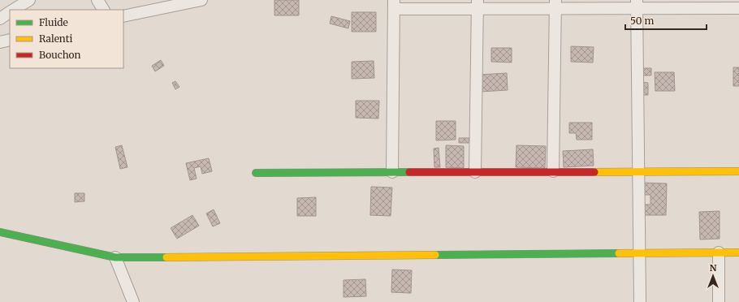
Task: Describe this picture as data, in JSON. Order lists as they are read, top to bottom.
{
  "legend": ["Fluide", "Ralenti", "Bouchon"],
  "scale_bar": "50 m",
  "north": "top"
}
